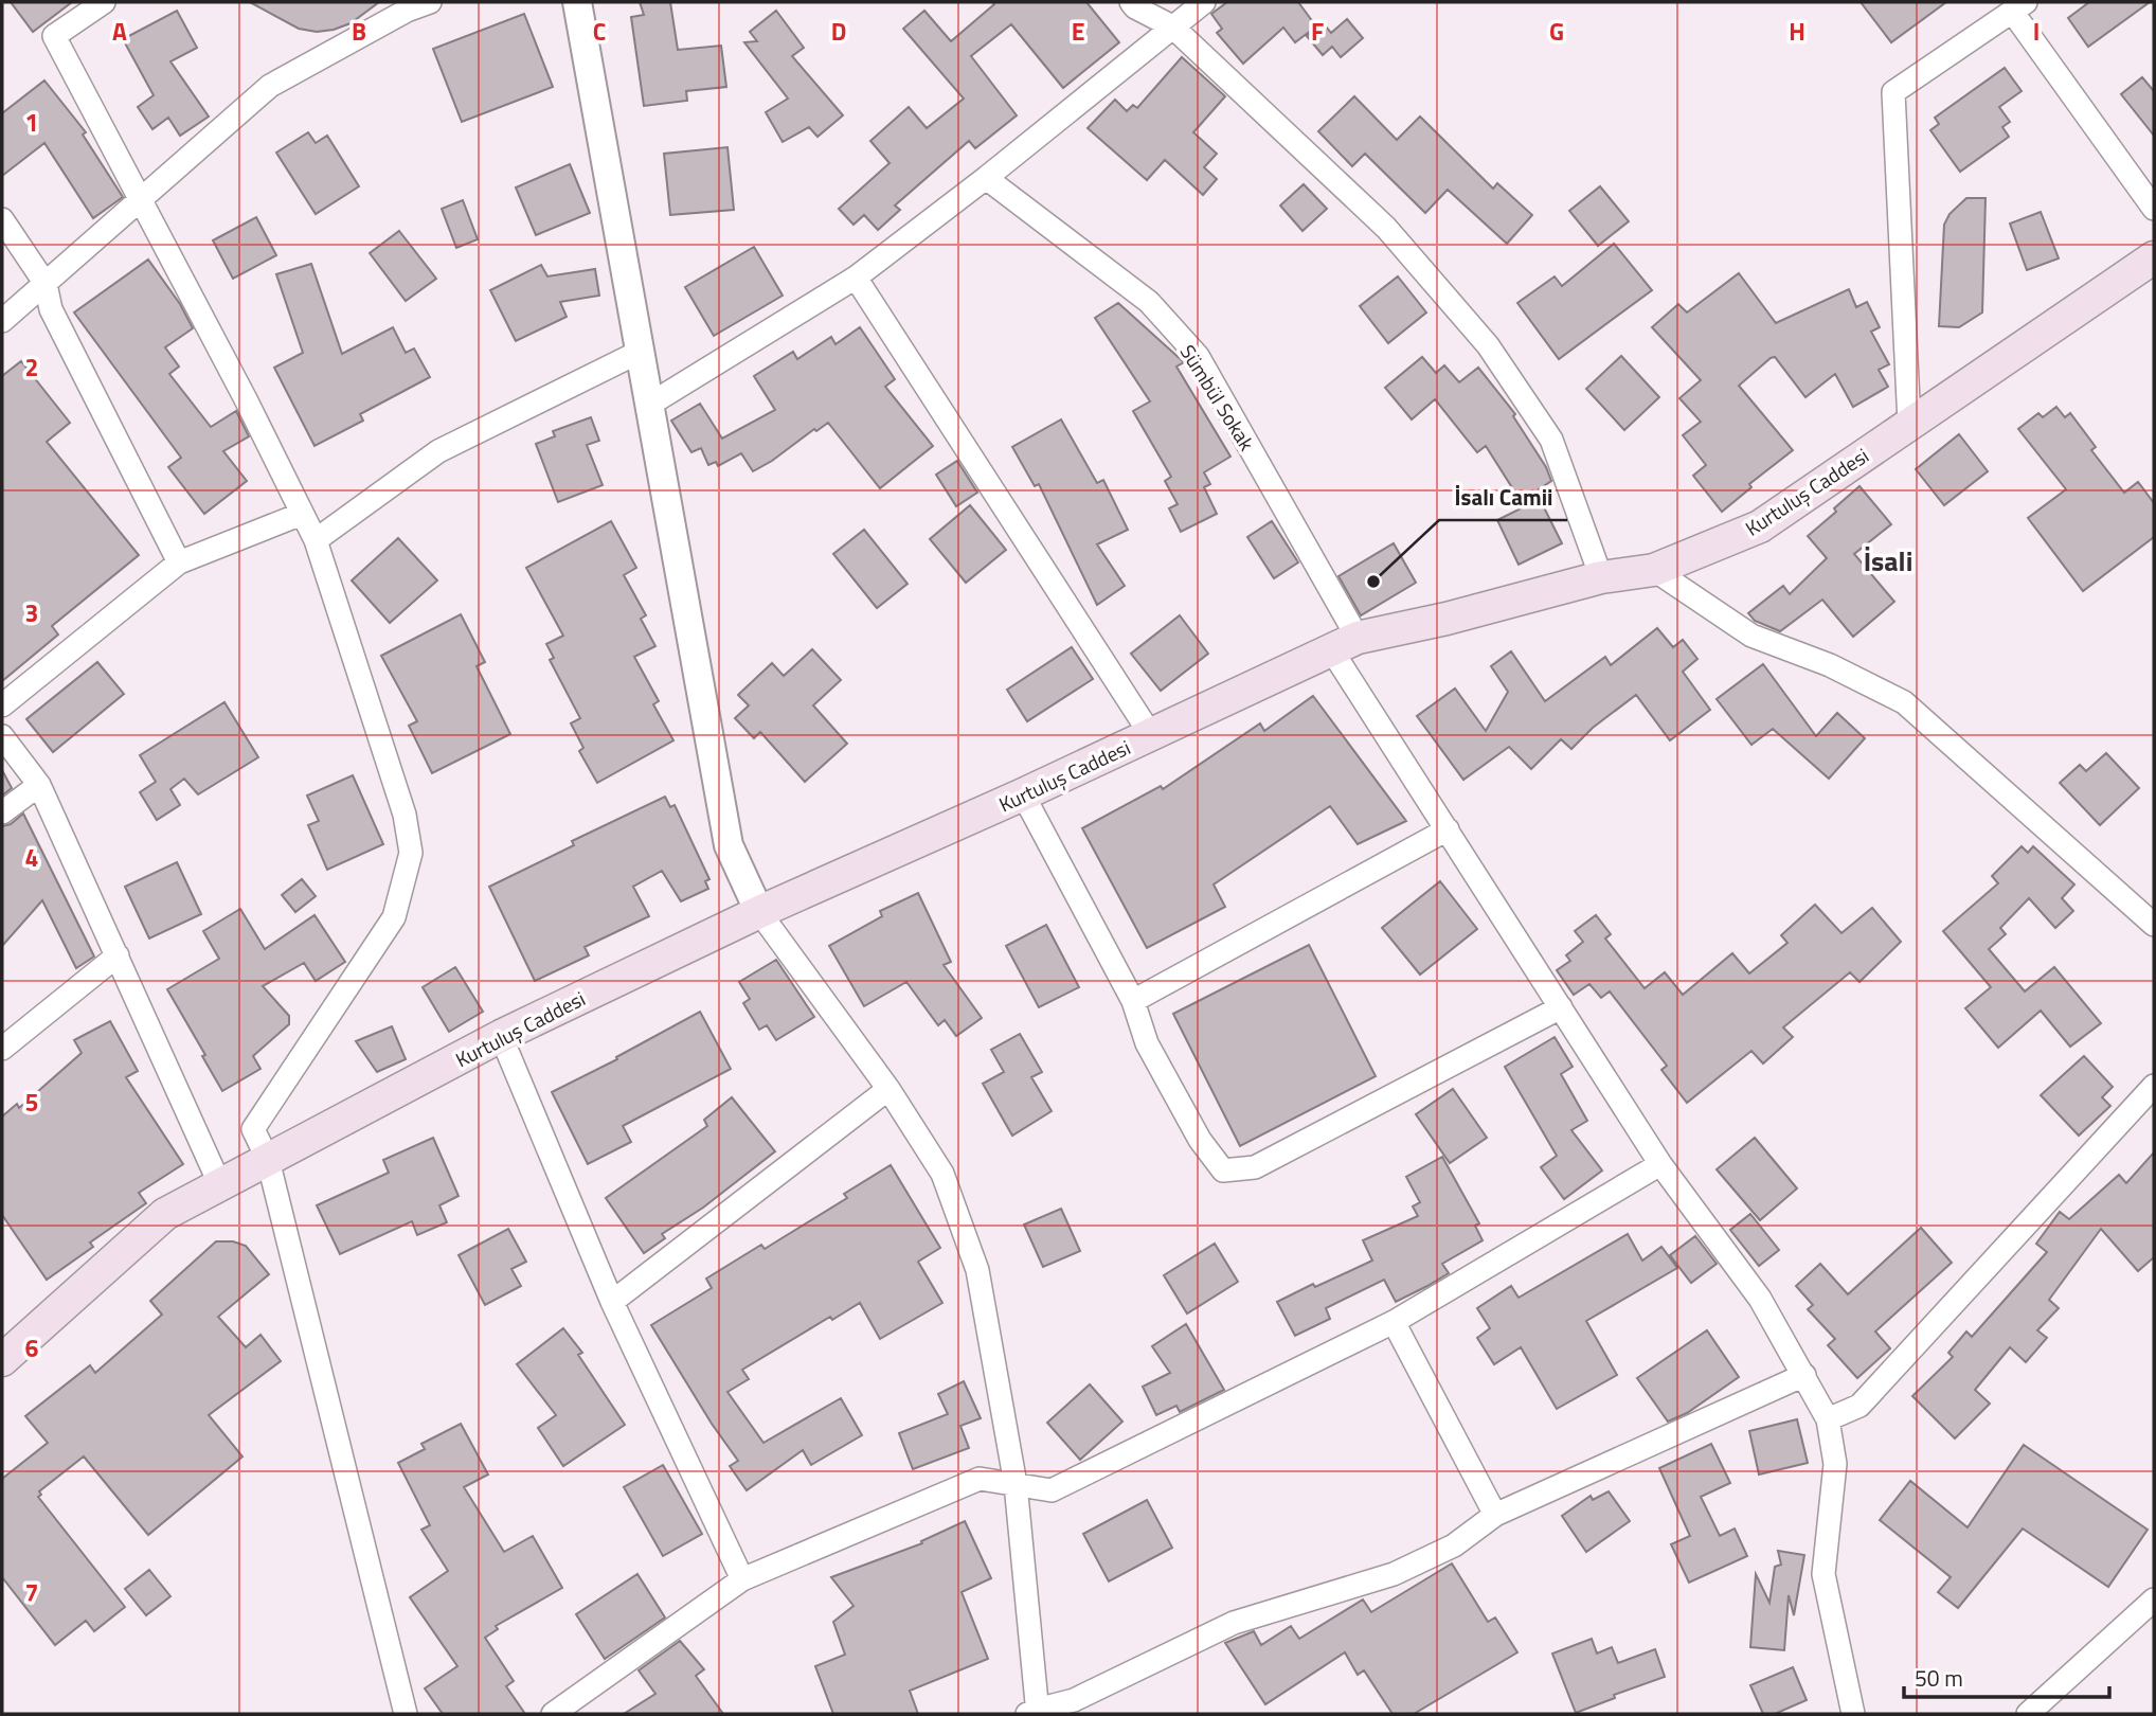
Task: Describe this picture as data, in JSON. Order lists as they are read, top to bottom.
{
  "streets": {
    "main road": ["Kurtuluş Caddesi"],
    "street": ["Sümbül Sokak"]
  },
  "crossings": [
    ["Sümbül Sokak", "Kurtuluş Caddesi"]
  ],
  "districts": ["İsali"],
  "places": ["İsalı Camii"],
  "scale_bar": "50 m",
  "grid": {
    "columns": [
      "A",
      "B",
      "C",
      "D",
      "E",
      "F",
      "G",
      "H",
      "I"
    ],
    "rows": [
      "1",
      "2",
      "3",
      "4",
      "5",
      "6",
      "7"
    ]
  }
}
